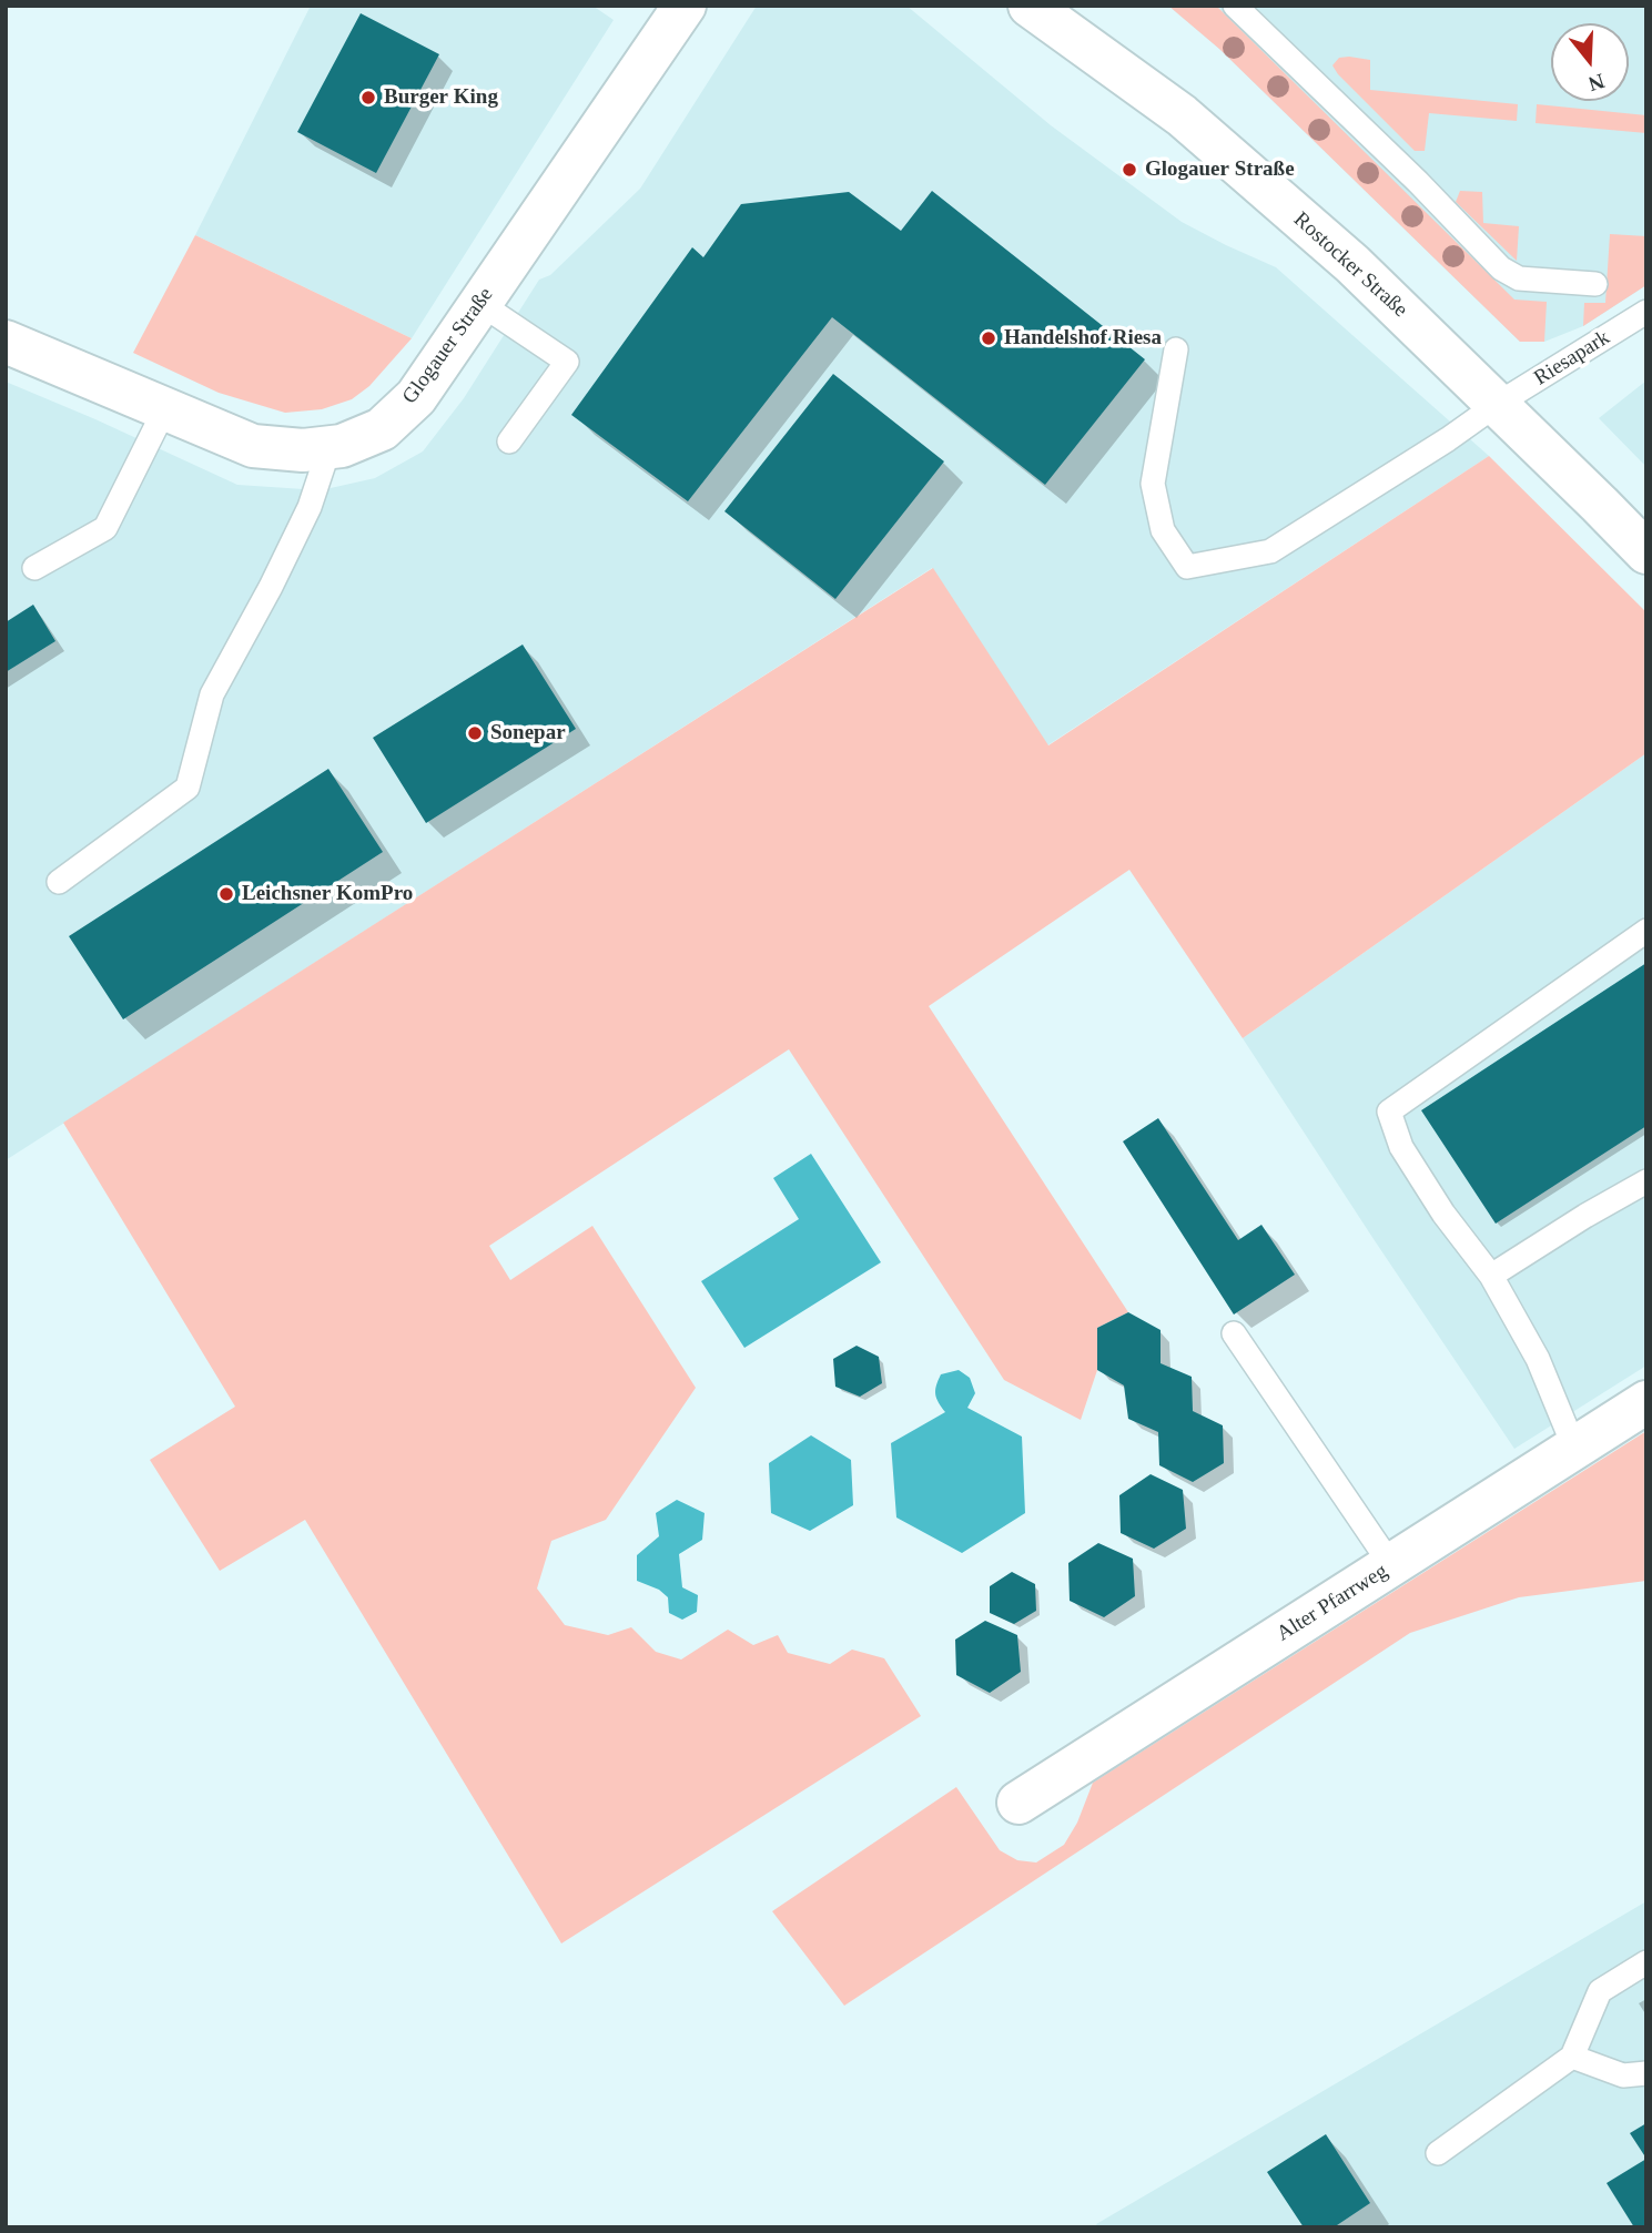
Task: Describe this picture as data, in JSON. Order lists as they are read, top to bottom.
{
  "streets": {
    "street": ["Rostocker Straße", "Glogauer Straße", "Alter Pfarrweg"],
    "lane": ["Riesapark"]
  },
  "crossings": [
    ["Rostocker Straße", "Riesapark"]
  ],
  "places": [
    "Burger King",
    "Glogauer Straße",
    "Handelshof Riesa",
    "Sonepar",
    "Leichsner KomPro"
  ],
  "north": "bottom"
}
